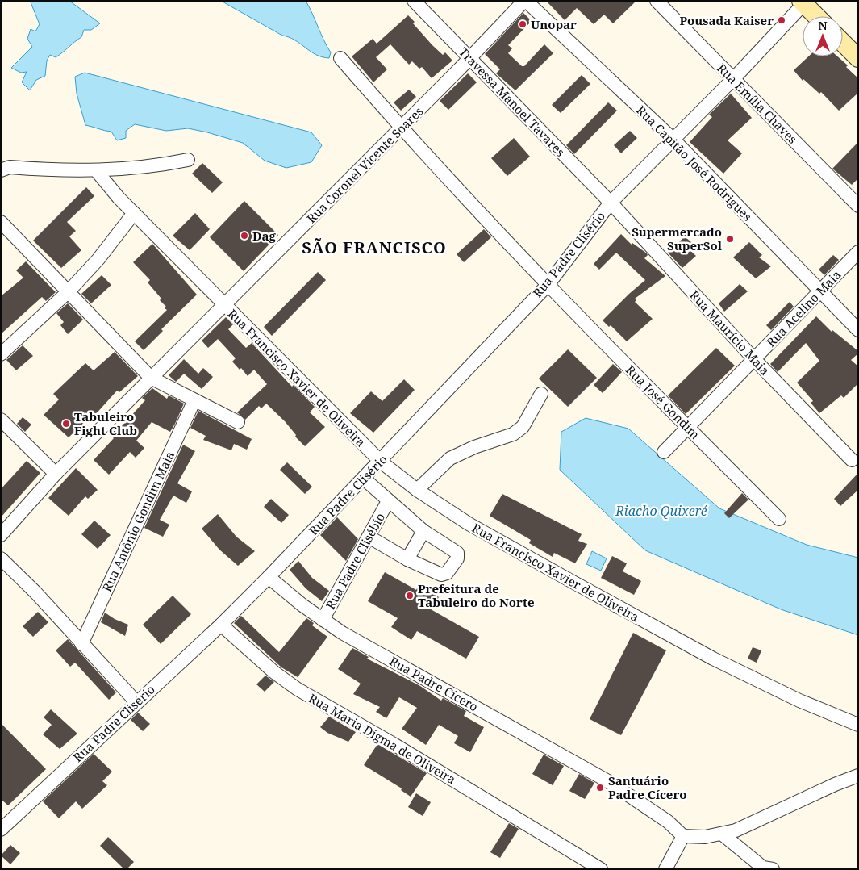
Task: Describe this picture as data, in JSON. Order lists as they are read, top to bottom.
{
  "streets": {
    "street": [
      "Travessa Manoel Tavares",
      "Rua Emília Chaves",
      "Rua Capitão José Rodrigues",
      "Rua Coronel Vicente Soares",
      "Rua Padre Clisério",
      "Rua Acelino Maia",
      "Rua Maurício Maia",
      "Rua Francisco Xavier de Oliveira",
      "Rua José Gondim",
      "Rua Antônio Gondim Maia",
      "Rua Padre Clisébio",
      "Rua Padre Cícero",
      "Rua Maria Digma de Oliveira"
    ]
  },
  "crossings": [
    ["Travessa Manoel Tavares", "Rua Coronel Vicente Soares"],
    ["Travessa Manoel Tavares", "Rua Padre Clisério"],
    ["Travessa Manoel Tavares", "Rua Maurício Maia"],
    ["Rua Emília Chaves", "Rua Padre Clisério"],
    ["Rua Capitão José Rodrigues", "Rua Coronel Vicente Soares"],
    ["Rua Capitão José Rodrigues", "Rua Padre Clisério"],
    ["Rua Capitão José Rodrigues", "Rua Acelino Maia"],
    ["Rua Coronel Vicente Soares", "Rua Francisco Xavier de Oliveira"],
    ["Rua Coronel Vicente Soares", "Rua José Gondim"],
    ["Rua Padre Clisério", "Rua Maurício Maia"],
    ["Rua Padre Clisério", "Rua Francisco Xavier de Oliveira"],
    ["Rua Padre Clisério", "Rua José Gondim"],
    ["Rua Padre Clisério", "Rua Padre Cícero"],
    ["Rua Padre Clisério", "Rua Maria Digma de Oliveira"],
    ["Rua Acelino Maia", "Rua Maurício Maia"],
    ["Rua Acelino Maia", "Rua José Gondim"],
    ["Rua Padre Clisébio", "Rua Padre Cícero"]
  ],
  "districts": ["SÃO FRANCISCO"],
  "water": ["Riacho Quixeré"],
  "places": [
    "Pousada Kaiser",
    "Unopar",
    "Dag",
    "Supermercado SuperSol",
    "Tabuleiro Fight Club",
    "Prefeitura de Tabuleiro do Norte",
    "Santuário Padre Cícero"
  ],
  "north": "top"
}
